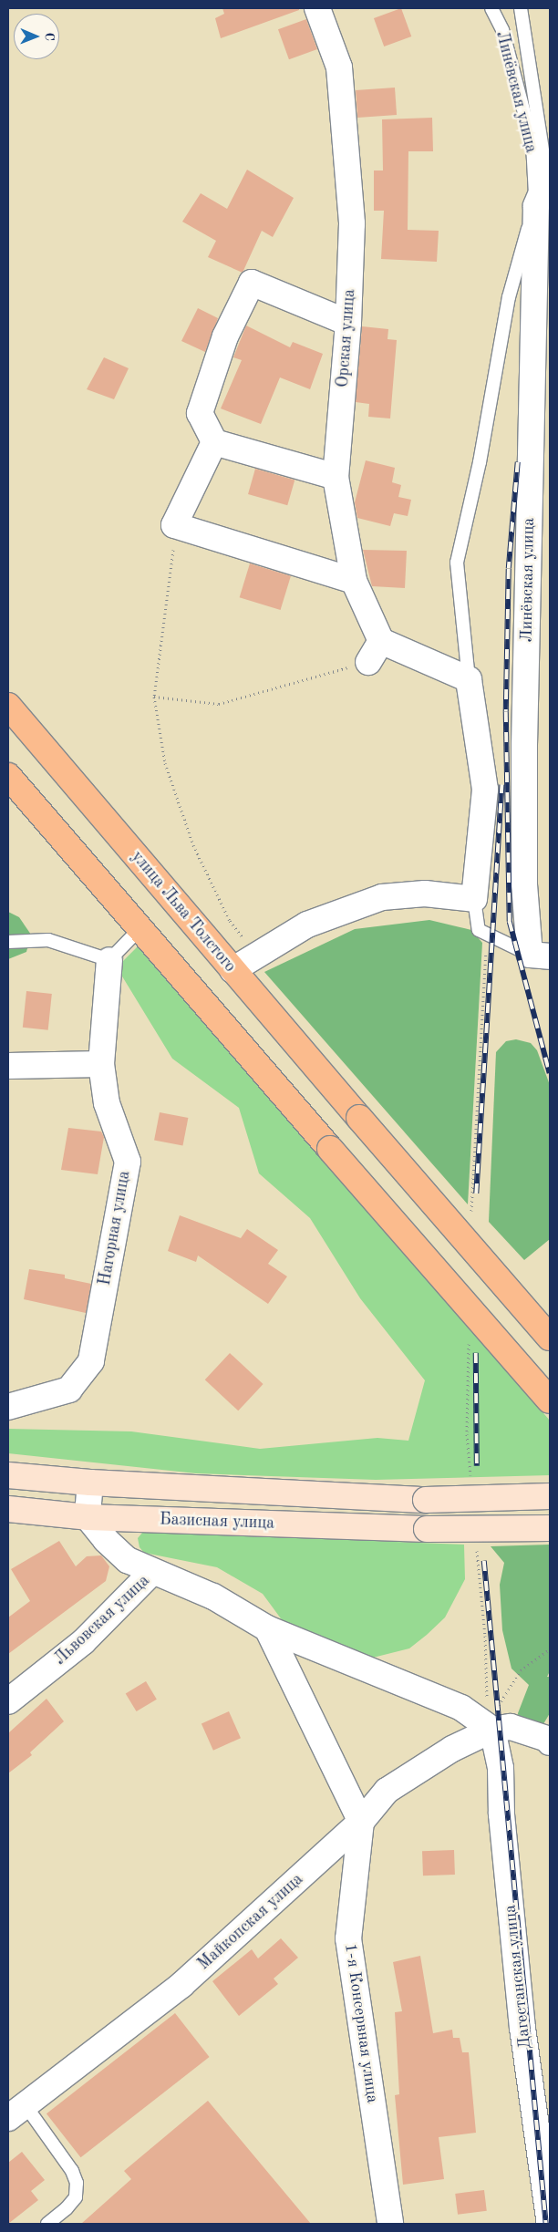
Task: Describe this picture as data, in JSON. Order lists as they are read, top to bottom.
{
  "streets": {
    "main road": ["улица Льва Толстого"],
    "street": [
      "Линёвская улица",
      "Орская улица",
      "Нагорная улица",
      "Базисная улица",
      "Львовская улица",
      "Майкопская улица",
      "Дагестанская улица",
      "1-я Консервная улица"
    ]
  },
  "crossings": [
    ["Майкопская улица", "Дагестанская улица"],
    ["Майкопская улица", "1-я Консервная улица"]
  ],
  "north": "right"
}
